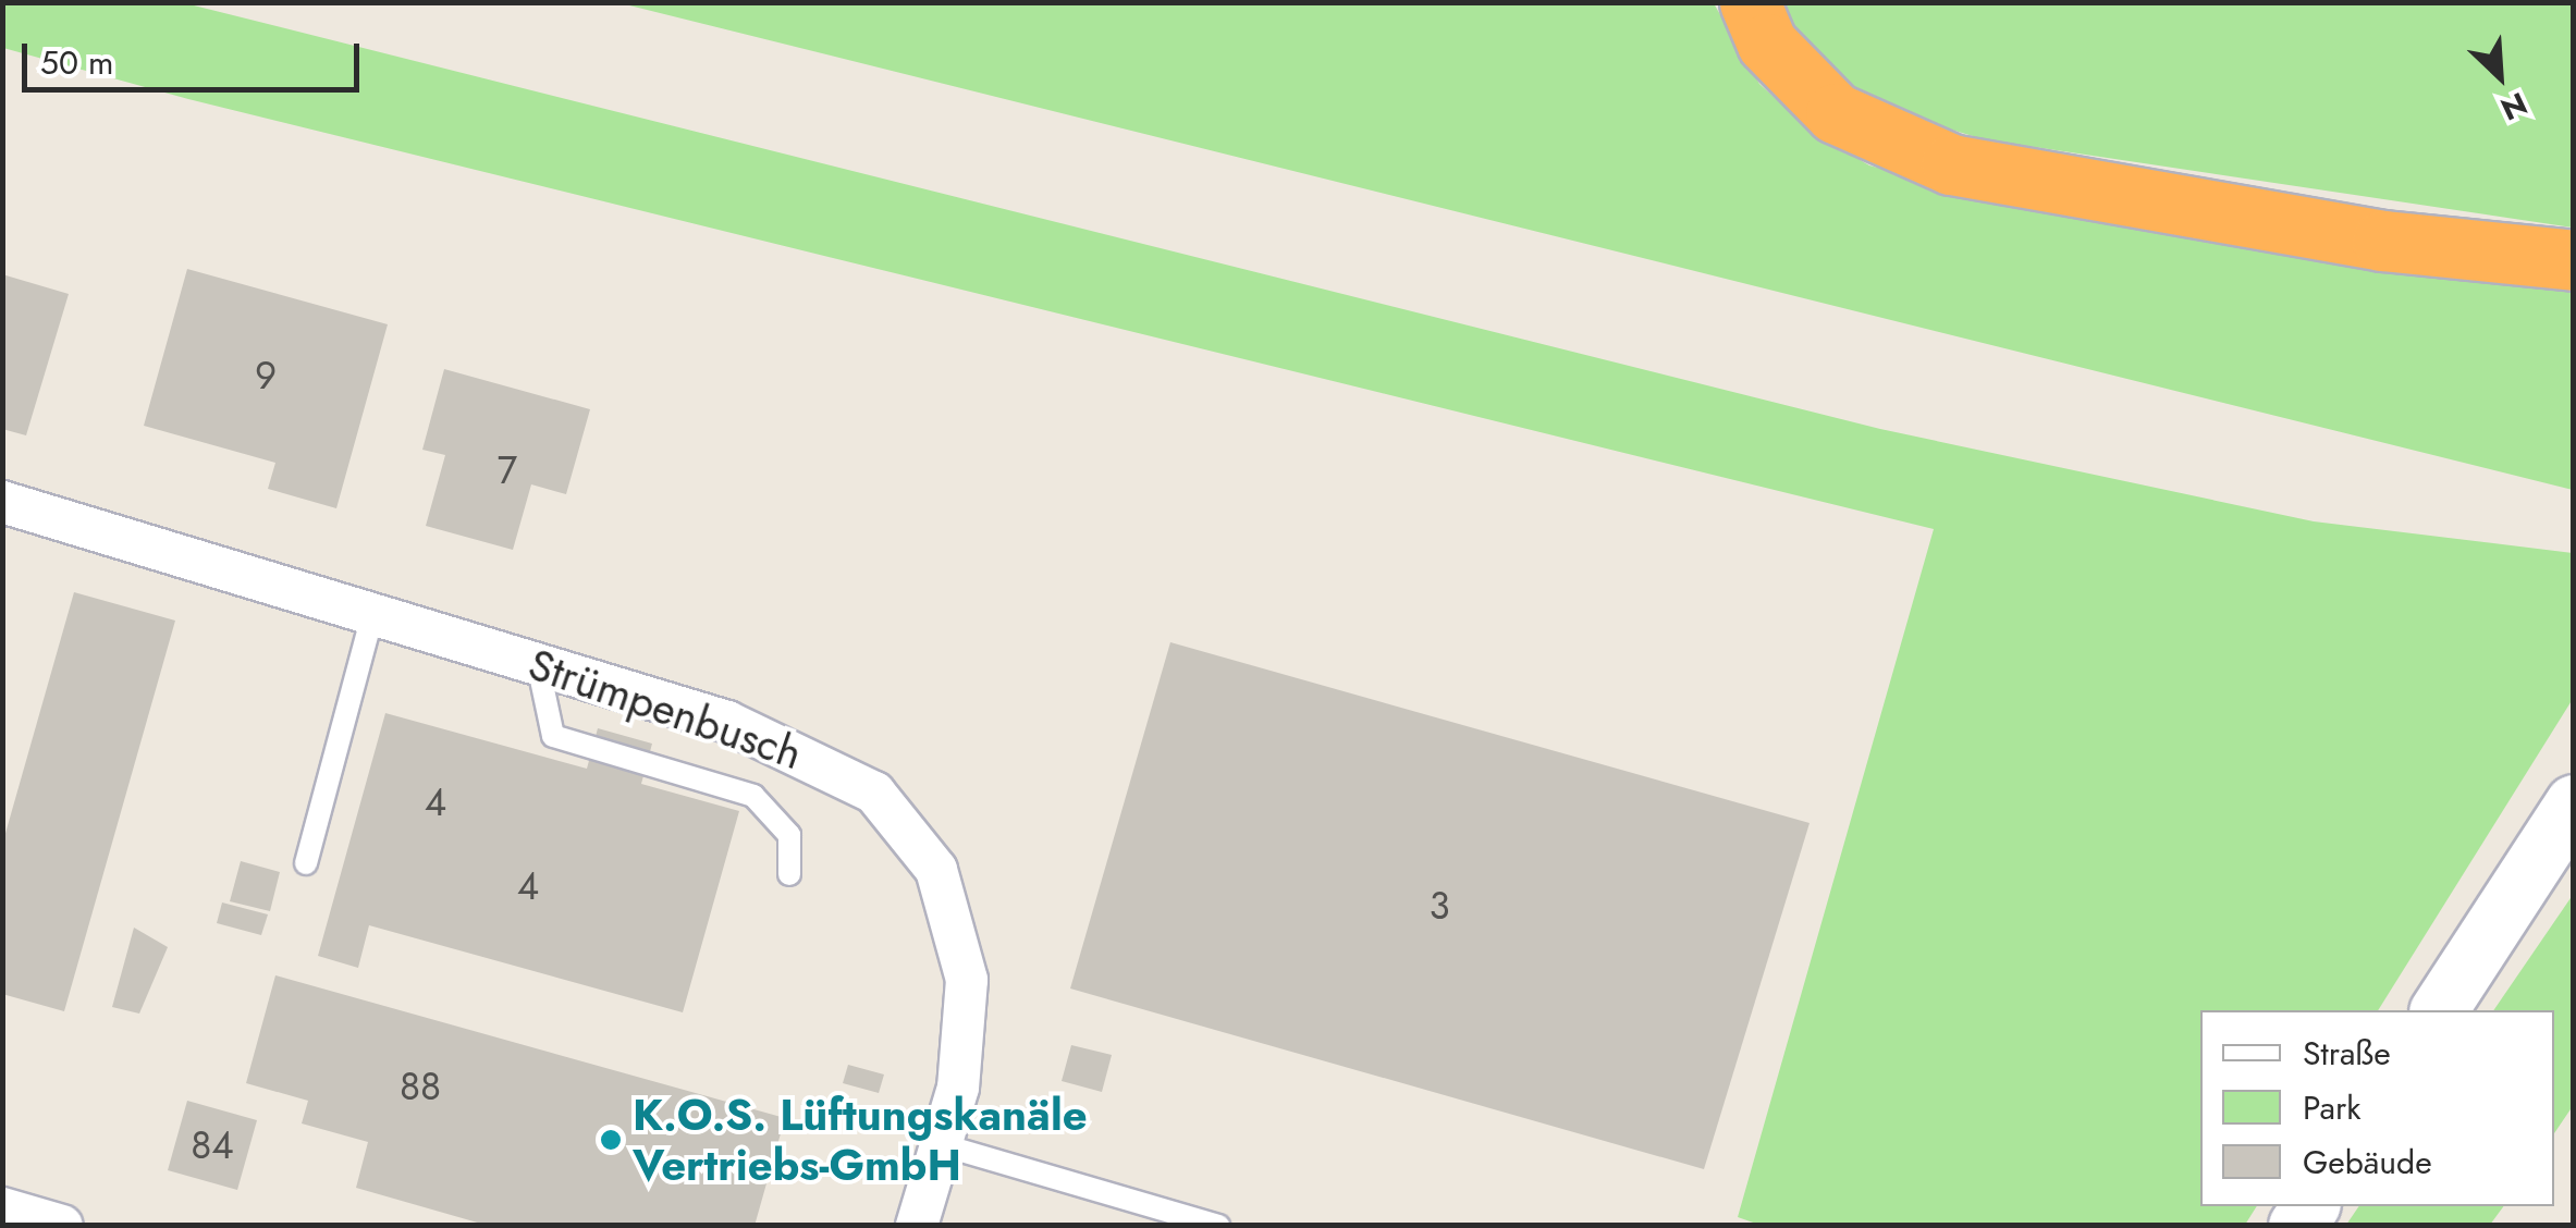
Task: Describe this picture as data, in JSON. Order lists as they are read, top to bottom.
{
  "streets": {
    "street": ["Strümpenbusch"]
  },
  "places": ["K.O.S. Lüftungskanäle Vertriebs-GmbH"],
  "house_numbers": [
    "9",
    "7",
    "4",
    "4",
    "3",
    "88",
    "84"
  ],
  "legend": ["Straße", "Park", "Gebäude"],
  "scale_bar": "50 m",
  "north": "bottom right"
}
